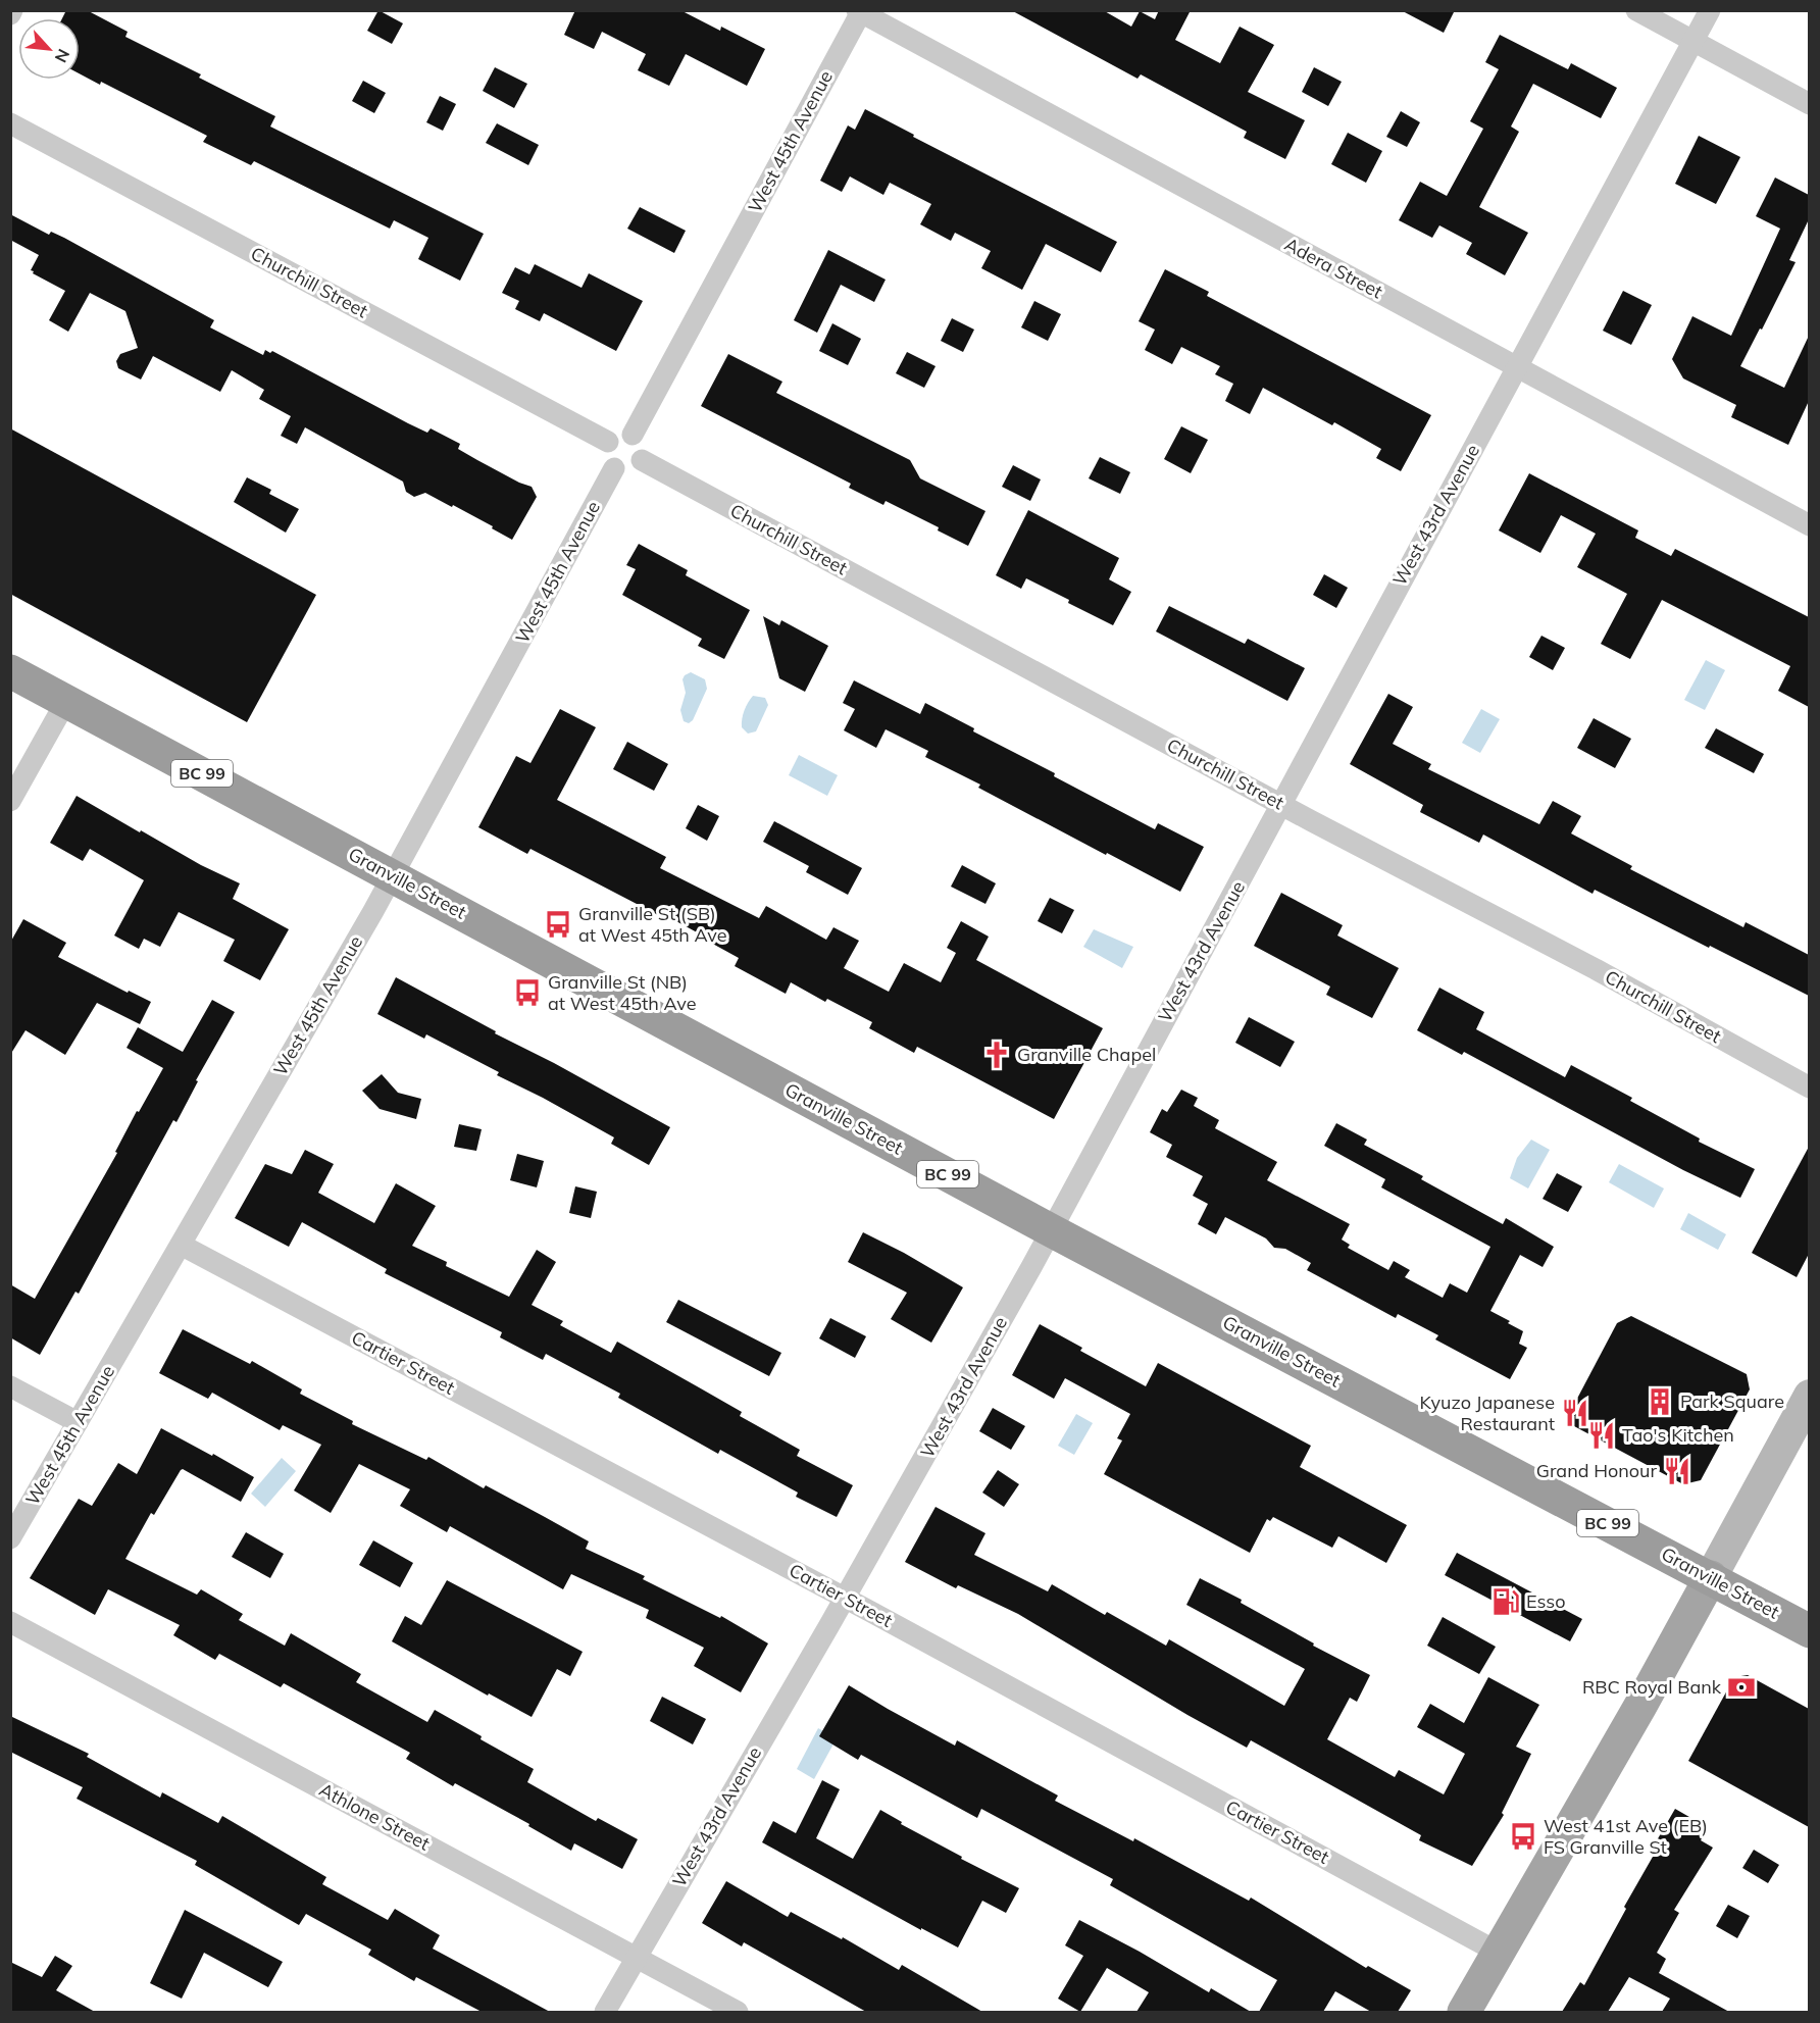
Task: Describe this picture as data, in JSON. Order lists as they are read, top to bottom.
{
  "streets": {
    "highway": ["BC 99", "Granville Street"],
    "street": [
      "West 45th Avenue",
      "Adera Street",
      "Churchill Street",
      "West 43rd Avenue",
      "Cartier Street",
      "Athlone Street"
    ]
  },
  "crossings": [
    ["West 45th Avenue", "Adera Street"],
    ["West 45th Avenue", "Churchill Street"],
    ["West 45th Avenue", "Granville Street"],
    ["West 45th Avenue", "Cartier Street"],
    ["Adera Street", "West 43rd Avenue"],
    ["Churchill Street", "West 43rd Avenue"],
    ["West 43rd Avenue", "Granville Street"],
    ["West 43rd Avenue", "Cartier Street"],
    ["West 43rd Avenue", "Athlone Street"]
  ],
  "places": {
    "bus stop": ["Granville St (SB) at West 45th Ave", "Granville St (NB) at West 45th Ave", "West 41st Ave (EB) FS Granville St"],
    "church": ["Granville Chapel"],
    "building": ["Park Square"],
    "restaurant": ["Kyuzo Japanese Restaurant", "Tao's Kitchen", "Grand Honour"],
    "fuel station": ["Esso"],
    "bank": ["RBC Royal Bank"]
  },
  "north": "bottom right"
}
